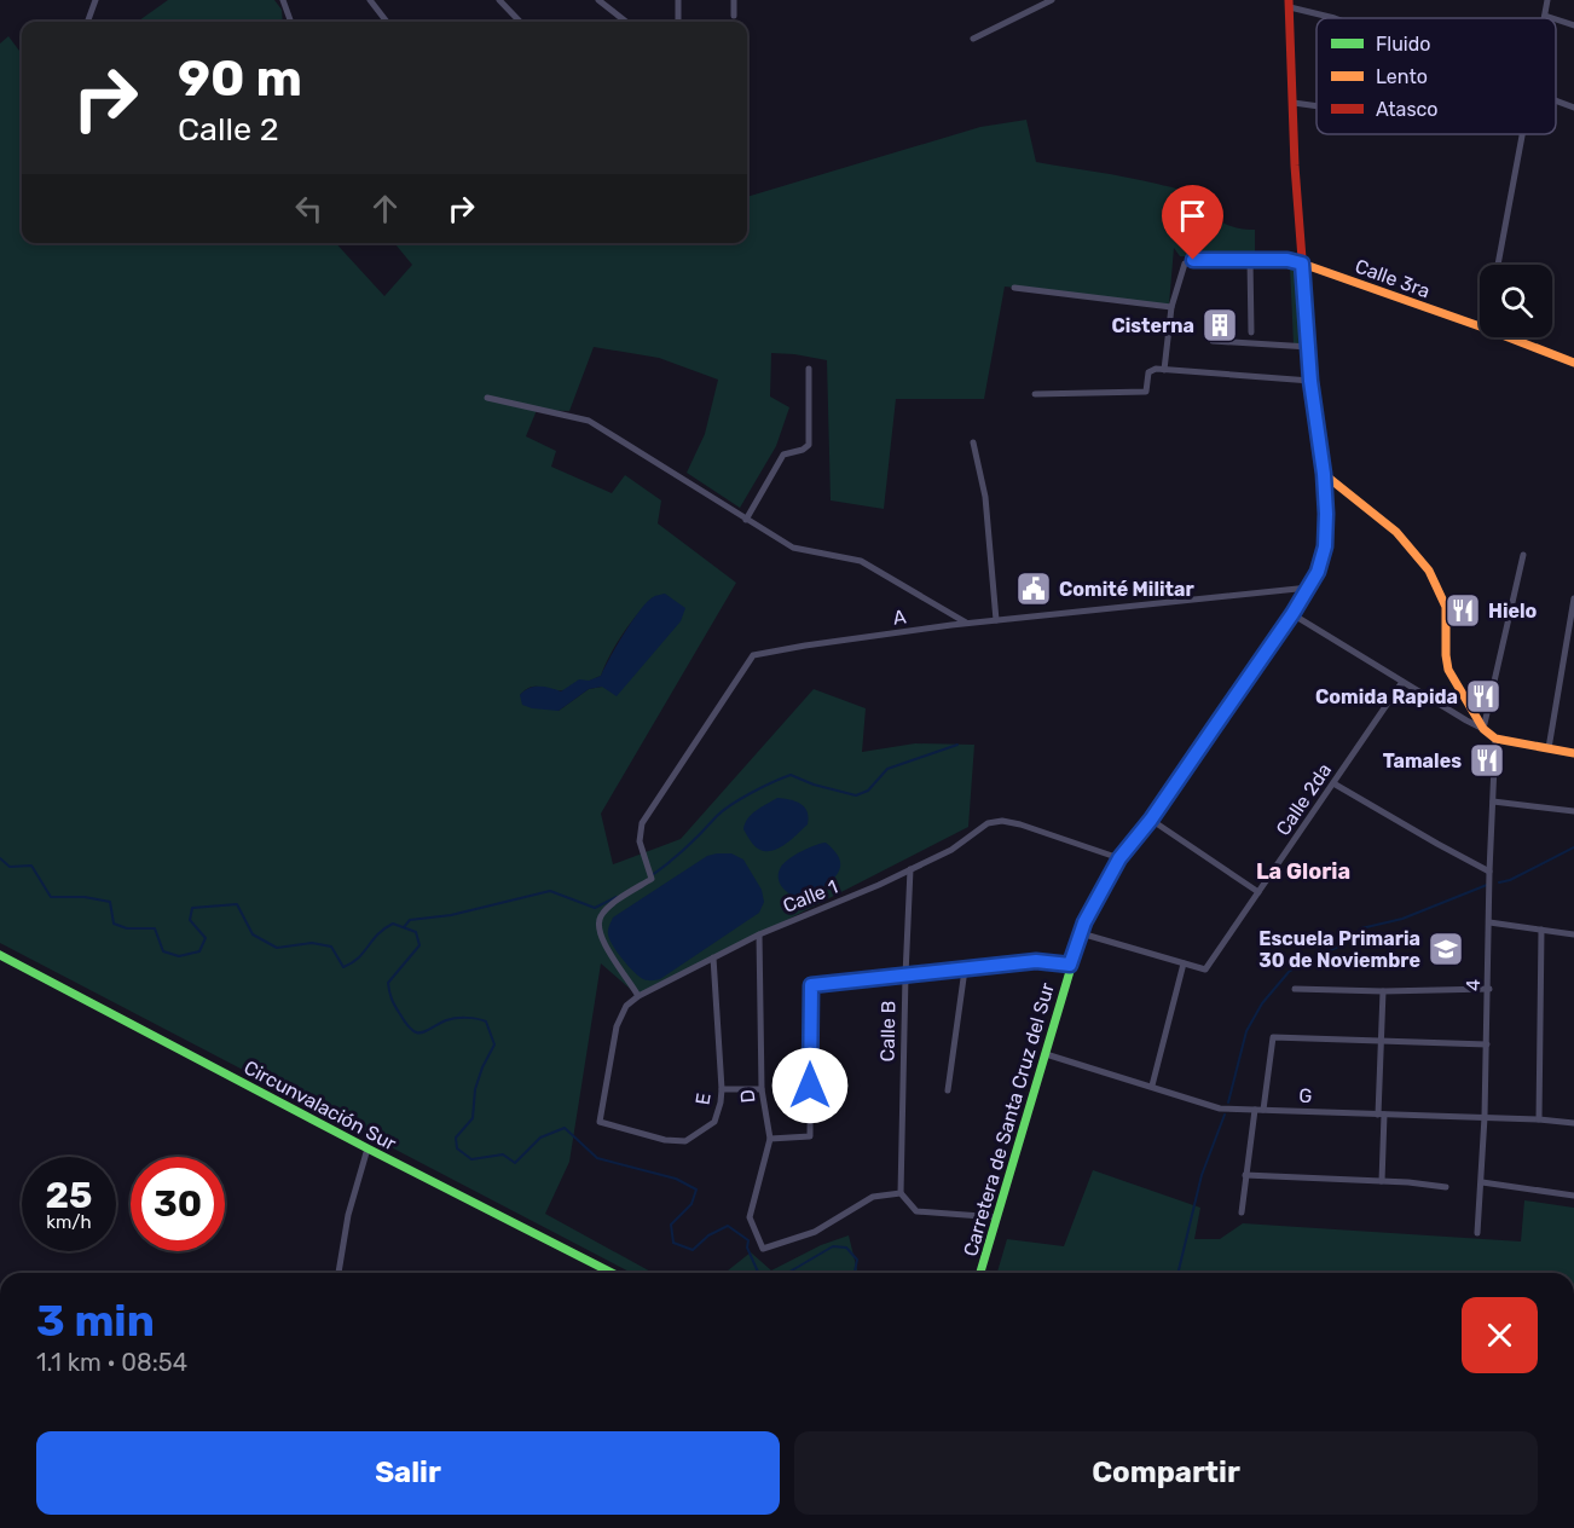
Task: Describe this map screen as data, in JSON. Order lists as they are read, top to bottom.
{
  "streets": {
    "main road": ["Calle 3ra", "Circunvalación Sur", "Carretera de Santa Cruz del Sur"],
    "street": [
      "A",
      "Calle 2da",
      "Calle 1",
      "4",
      "Calle B",
      "G",
      "D",
      "E"
    ]
  },
  "crossings": [
    ["Calle 3ra", "Carretera de Santa Cruz del Sur"],
    ["A", "Calle 1"],
    ["A", "Carretera de Santa Cruz del Sur"],
    ["Calle 1", "Calle B"],
    ["Calle 1", "D"],
    ["Calle 1", "E"],
    ["Calle 1", "Carretera de Santa Cruz del Sur"],
    ["4", "G"],
    ["Calle B", "D"],
    ["G", "Carretera de Santa Cruz del Sur"]
  ],
  "districts": ["La Gloria"],
  "places": {
    "building": ["Cisterna"],
    "public building": ["Comité Militar"],
    "restaurant": ["Hielo", "Comida Rapida", "Tamales"],
    "school or university": ["Escuela Primaria 30 de Noviembre"]
  },
  "legend": ["Fluido", "Lento", "Atasco"],
  "page": {
    "turn": ["90 m", "Calle 2"],
    "speed": "25 km/h",
    "limit": "30",
    "heading": ["3 min", "1.1 km · 08:54"],
    "buttons": ["Salir", "Compartir"]
  }
}
